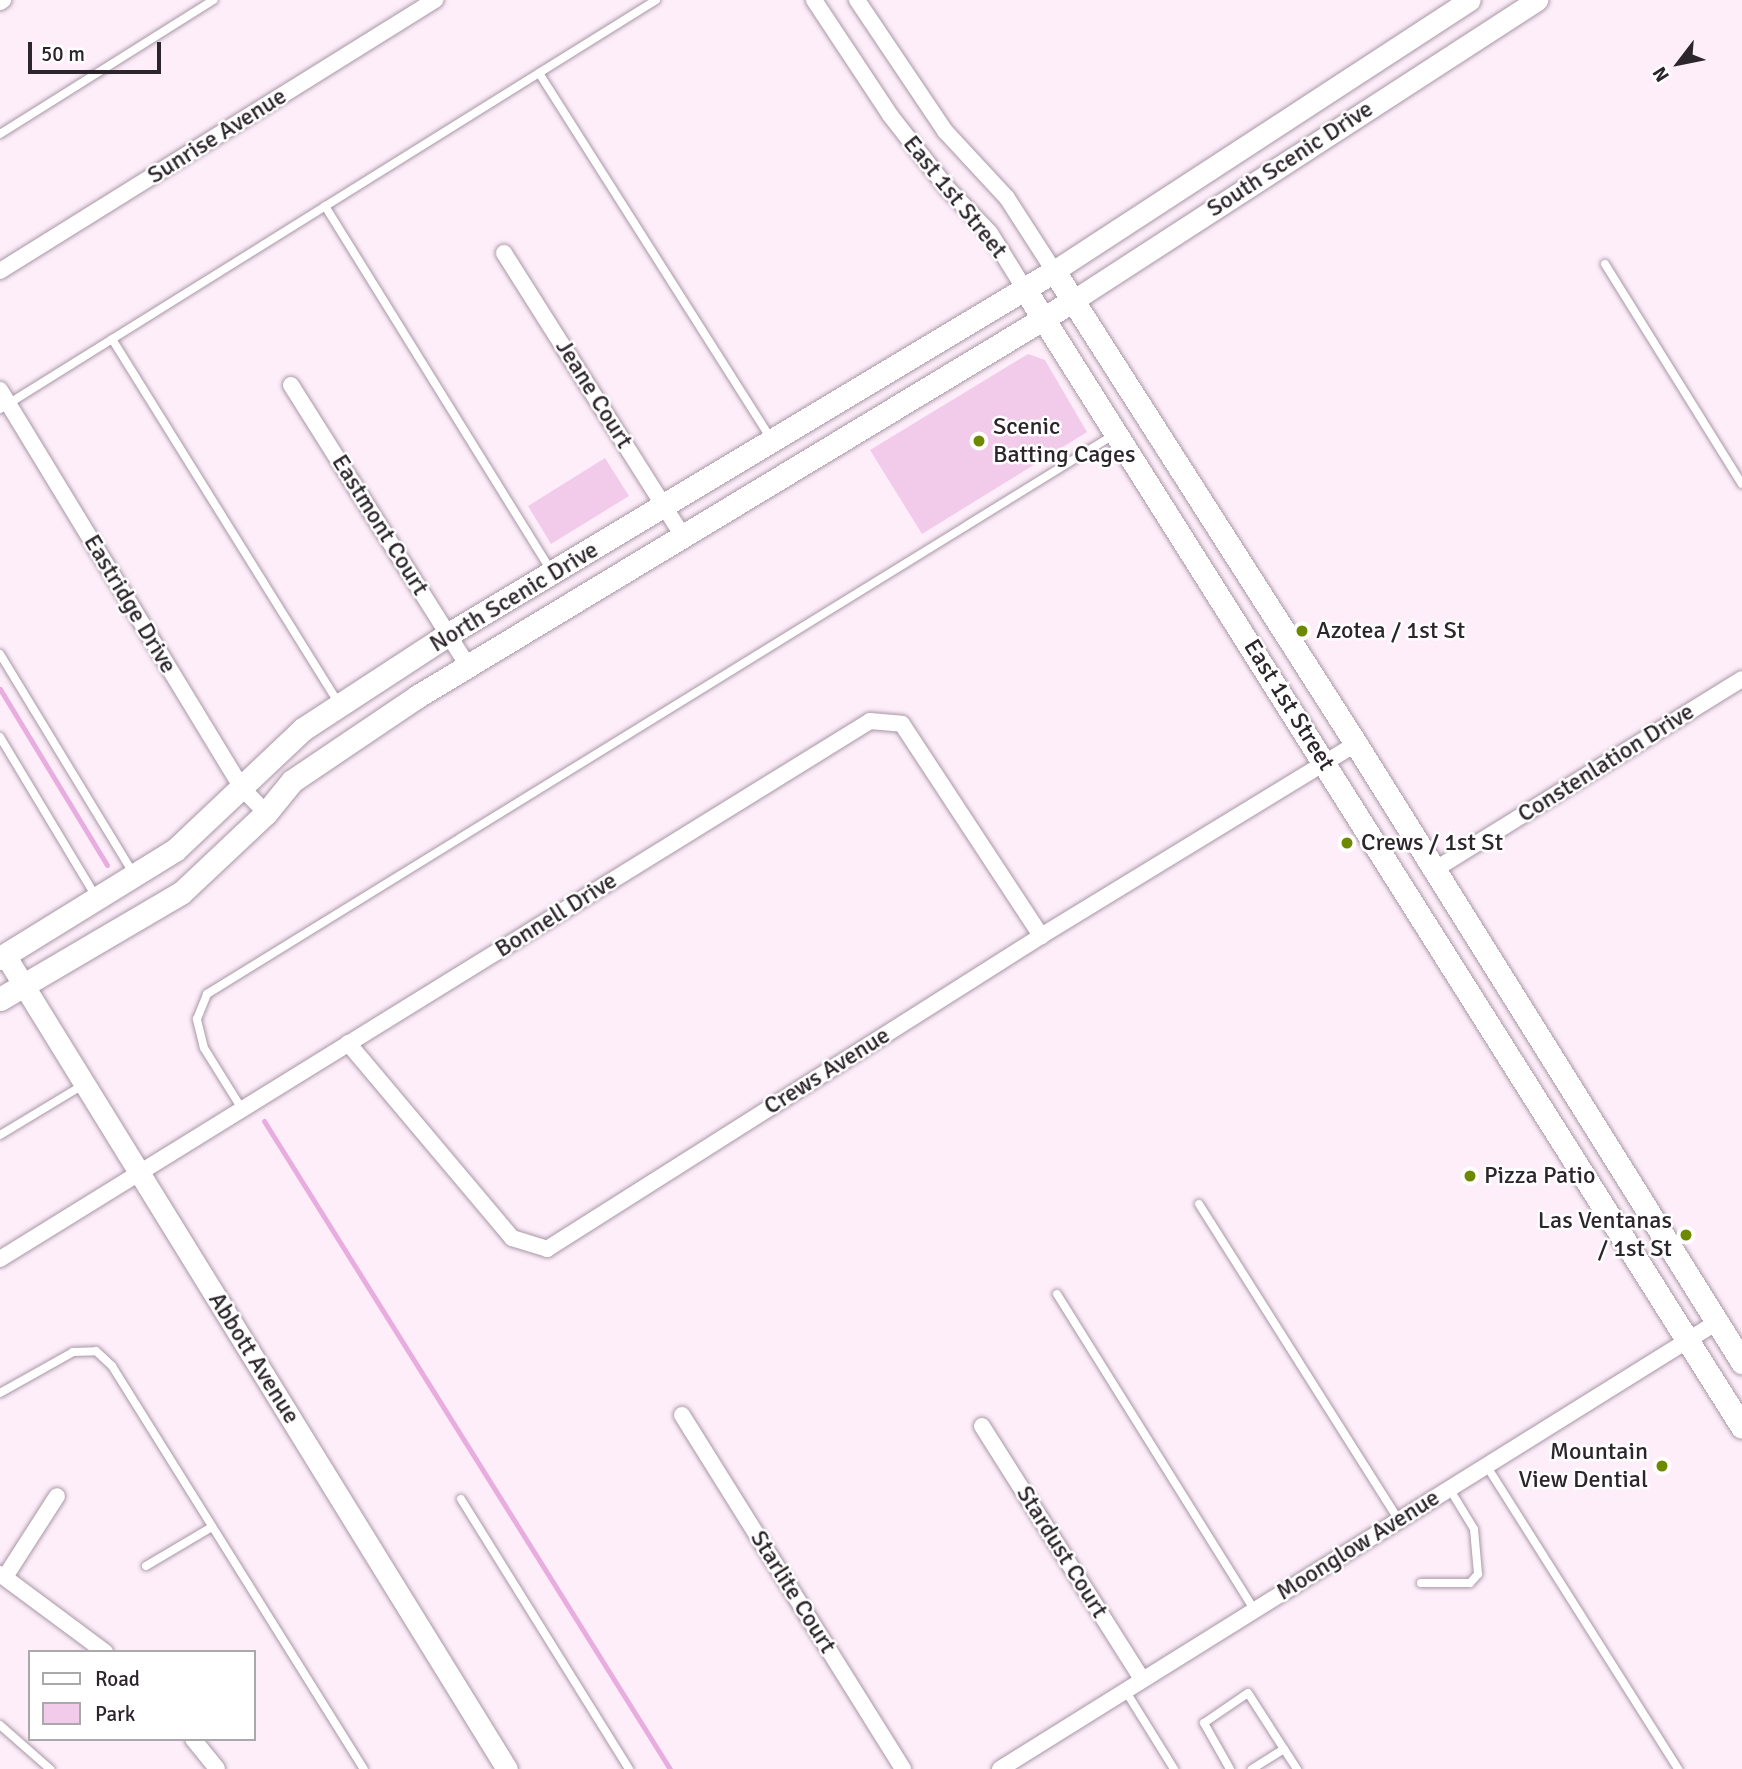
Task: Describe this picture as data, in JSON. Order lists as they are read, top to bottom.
{
  "streets": {
    "main road": ["South Scenic Drive", "East 1st Street", "North Scenic Drive"],
    "street": [
      "Sunrise Avenue",
      "Jeane Court",
      "Eastmont Court",
      "Eastridge Drive",
      "Constenlation Drive",
      "Bonnell Drive",
      "Crews Avenue",
      "Abbott Avenue",
      "Moonglow Avenue",
      "Stardust Court",
      "Starlite Court"
    ]
  },
  "crossings": [
    ["South Scenic Drive", "East 1st Street"],
    ["South Scenic Drive", "North Scenic Drive"],
    ["East 1st Street", "North Scenic Drive"],
    ["East 1st Street", "Constenlation Drive"],
    ["East 1st Street", "Crews Avenue"],
    ["East 1st Street", "Moonglow Avenue"],
    ["Jeane Court", "North Scenic Drive"],
    ["Eastmont Court", "North Scenic Drive"],
    ["North Scenic Drive", "Eastridge Drive"],
    ["North Scenic Drive", "Abbott Avenue"],
    ["Bonnell Drive", "Crews Avenue"],
    ["Bonnell Drive", "Abbott Avenue"],
    ["Moonglow Avenue", "Stardust Court"]
  ],
  "places": [
    "Scenic Batting Cages",
    "Azotea / 1st St",
    "Crews / 1st St",
    "Pizza Patio",
    "Las Ventanas / 1st St",
    "Mountain View Dential"
  ],
  "legend": ["Road", "Park"],
  "scale_bar": "50 m",
  "north": "bottom left"
}
